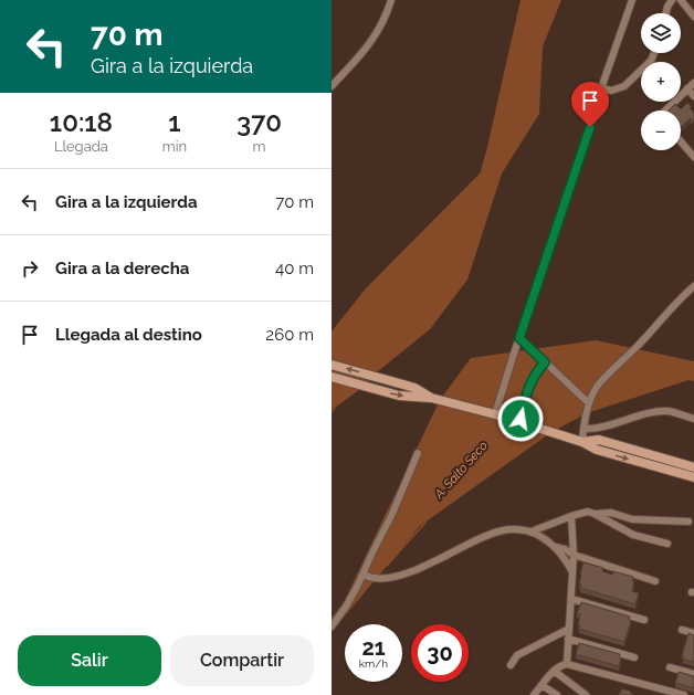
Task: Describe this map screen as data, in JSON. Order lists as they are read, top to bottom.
{
  "water": ["A. Salto Seco"],
  "page": {
    "turn": ["70 m", "Gira a la izquierda"],
    "map_buttons": ["+", "−"],
    "eta": [
      "10:18",
      "Llegada",
      "1",
      "min",
      "370",
      "m"
    ],
    "list": [
      {
        "name": "Gira a la izquierda",
        "value": "70 m"
      },
      {
        "name": "Gira a la derecha",
        "value": "40 m"
      },
      {
        "name": "Llegada al destino",
        "value": "260 m"
      }
    ],
    "speed": "21 km/h",
    "limit": "30",
    "buttons": ["Salir", "Compartir"]
  }
}
